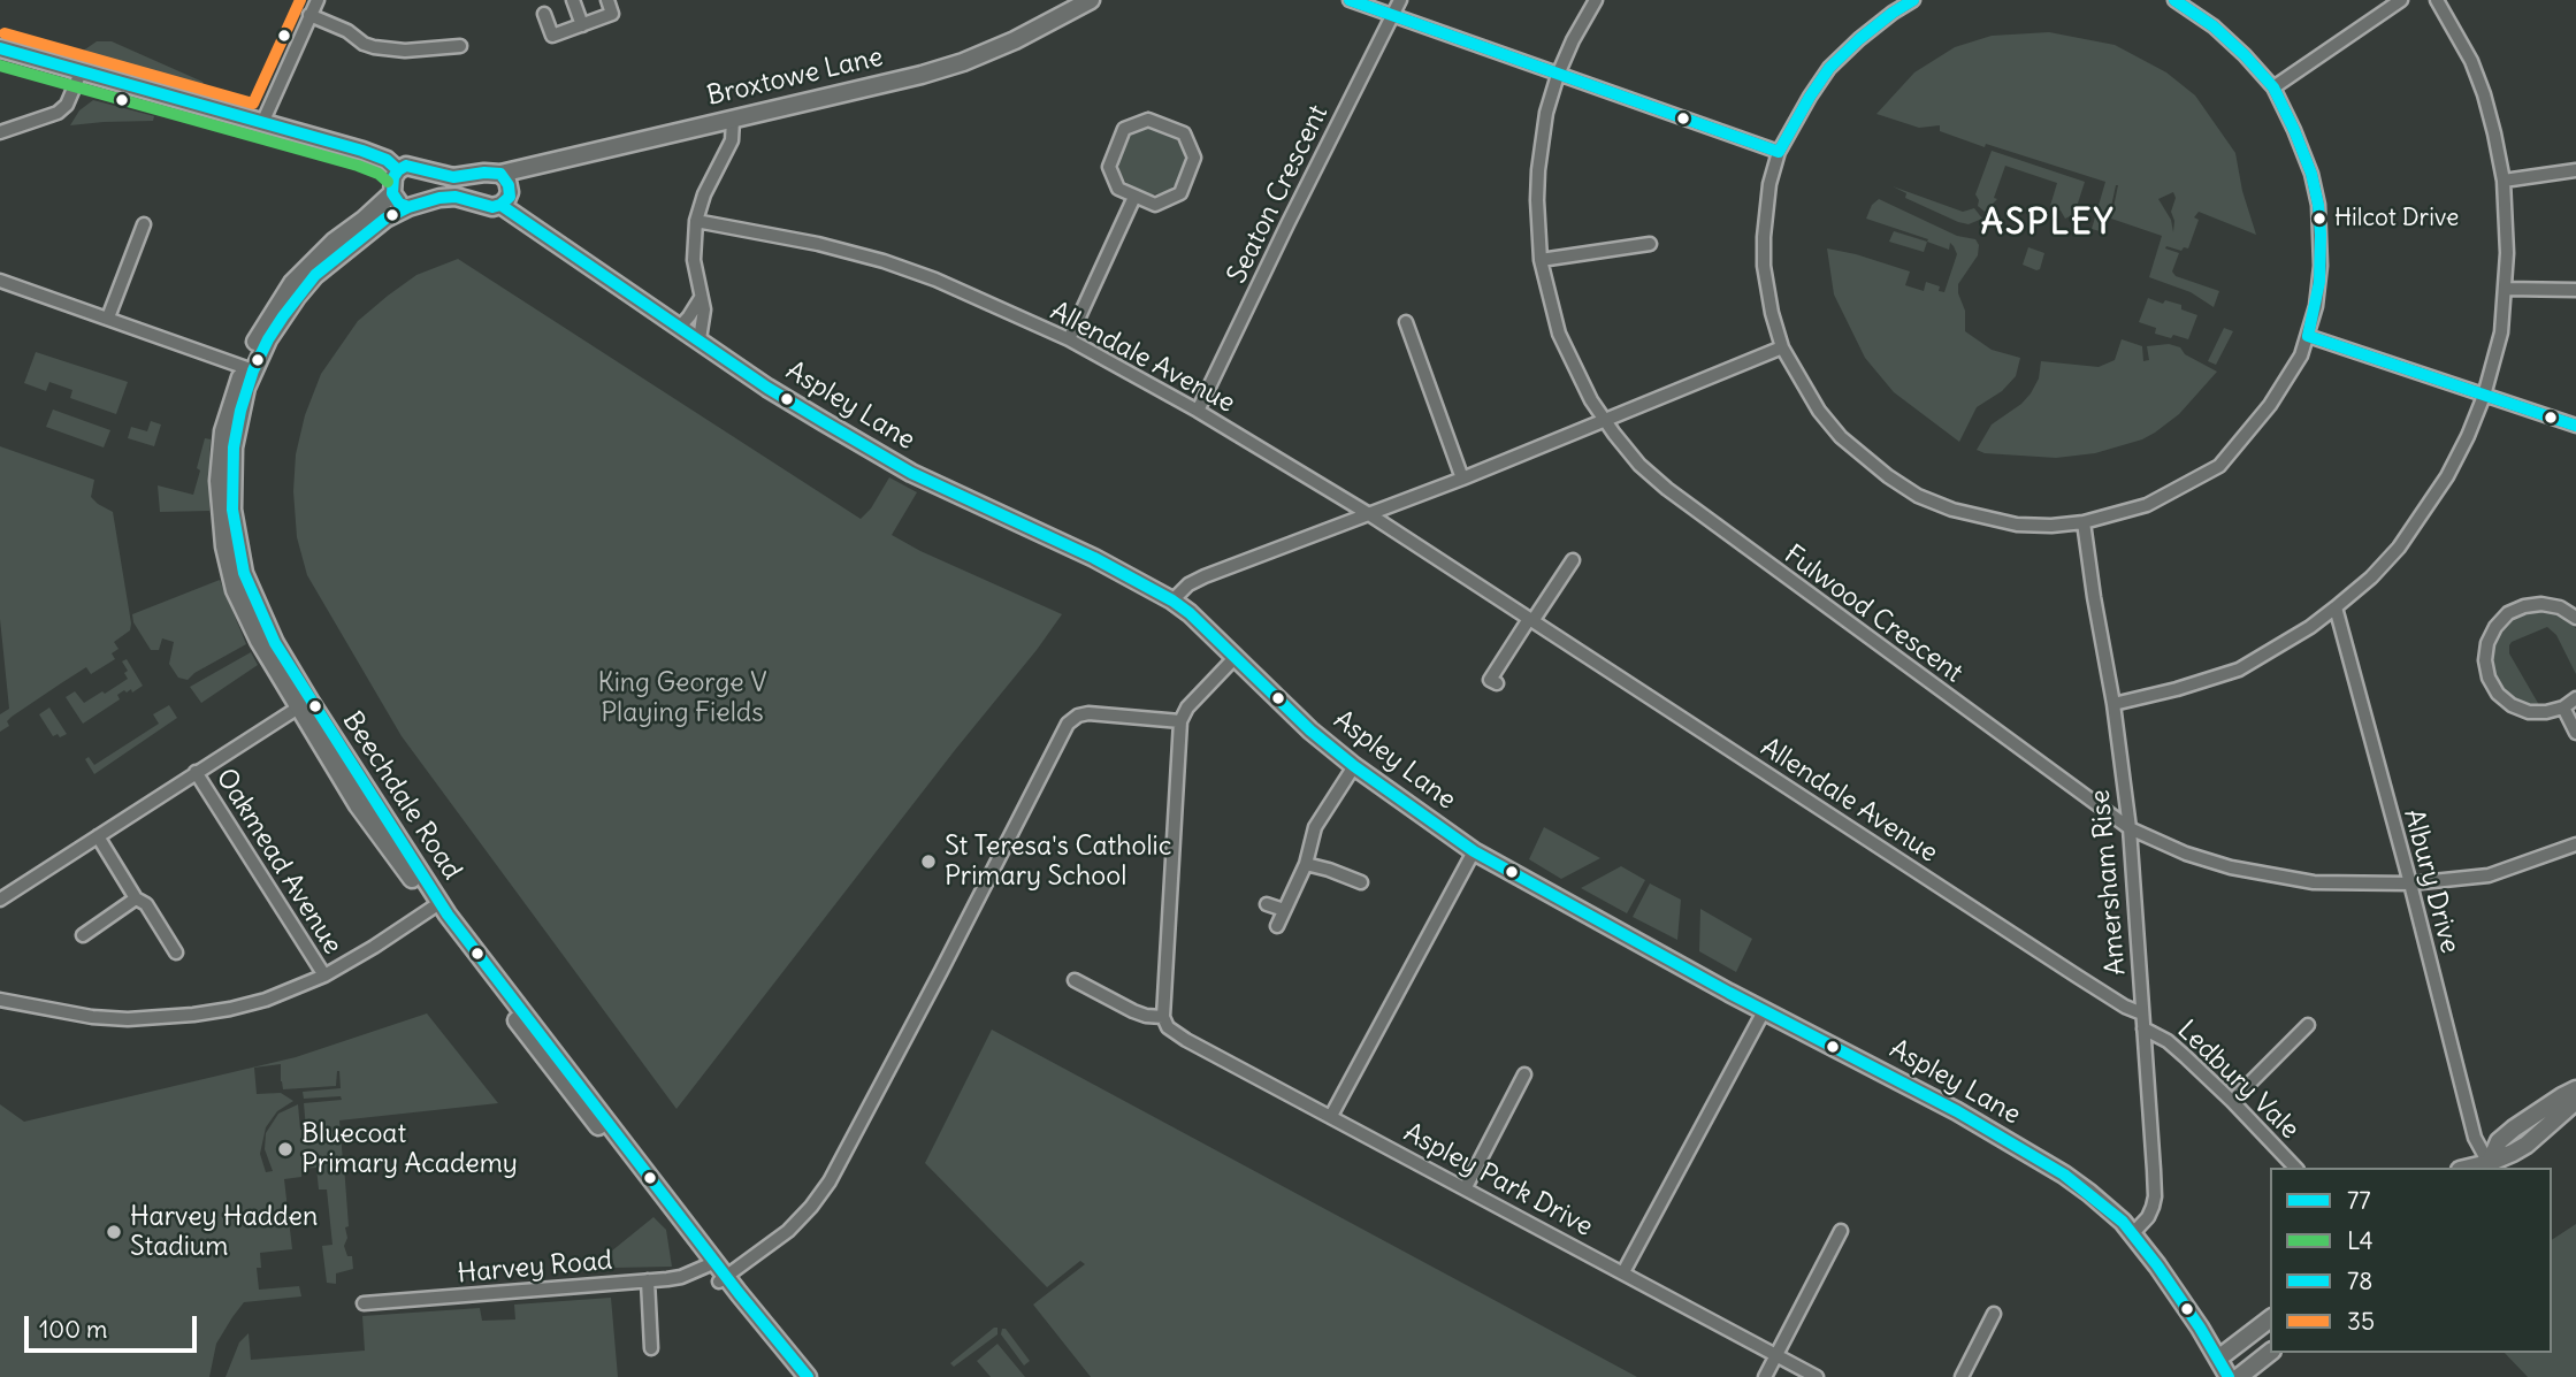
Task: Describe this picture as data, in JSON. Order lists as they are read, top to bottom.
{
  "streets": {
    "main road": ["Broxtowe Lane", "Aspley Lane", "Beechdale Road"],
    "street": [
      "Seaton Crescent",
      "Allendale Avenue",
      "Fulwood Crescent",
      "Oakmead Avenue",
      "Albury Drive",
      "Amersham Rise",
      "Ledbury Vale",
      "Aspley Park Drive",
      "Harvey Road"
    ]
  },
  "crossings": [
    ["Seaton Crescent", "Allendale Avenue"],
    ["Allendale Avenue", "Amersham Rise"],
    ["Aspley Lane", "Beechdale Road"],
    ["Aspley Lane", "Amersham Rise"],
    ["Fulwood Crescent", "Albury Drive"],
    ["Fulwood Crescent", "Amersham Rise"],
    ["Beechdale Road", "Harvey Road"],
    ["Amersham Rise", "Ledbury Vale"]
  ],
  "districts": ["ASPLEY"],
  "parks": ["King George V Playing Fields"],
  "places": [
    "Hilcot Drive",
    "St Teresa's Catholic Primary School",
    "Bluecoat Primary Academy",
    "Harvey Hadden Stadium"
  ],
  "lines": [
    "transit line 78",
    "transit line 35",
    "transit line 77",
    "transit line L4"
  ],
  "legend": [
    "77",
    "L4",
    "78",
    "35"
  ],
  "scale_bar": "100 m"
}
